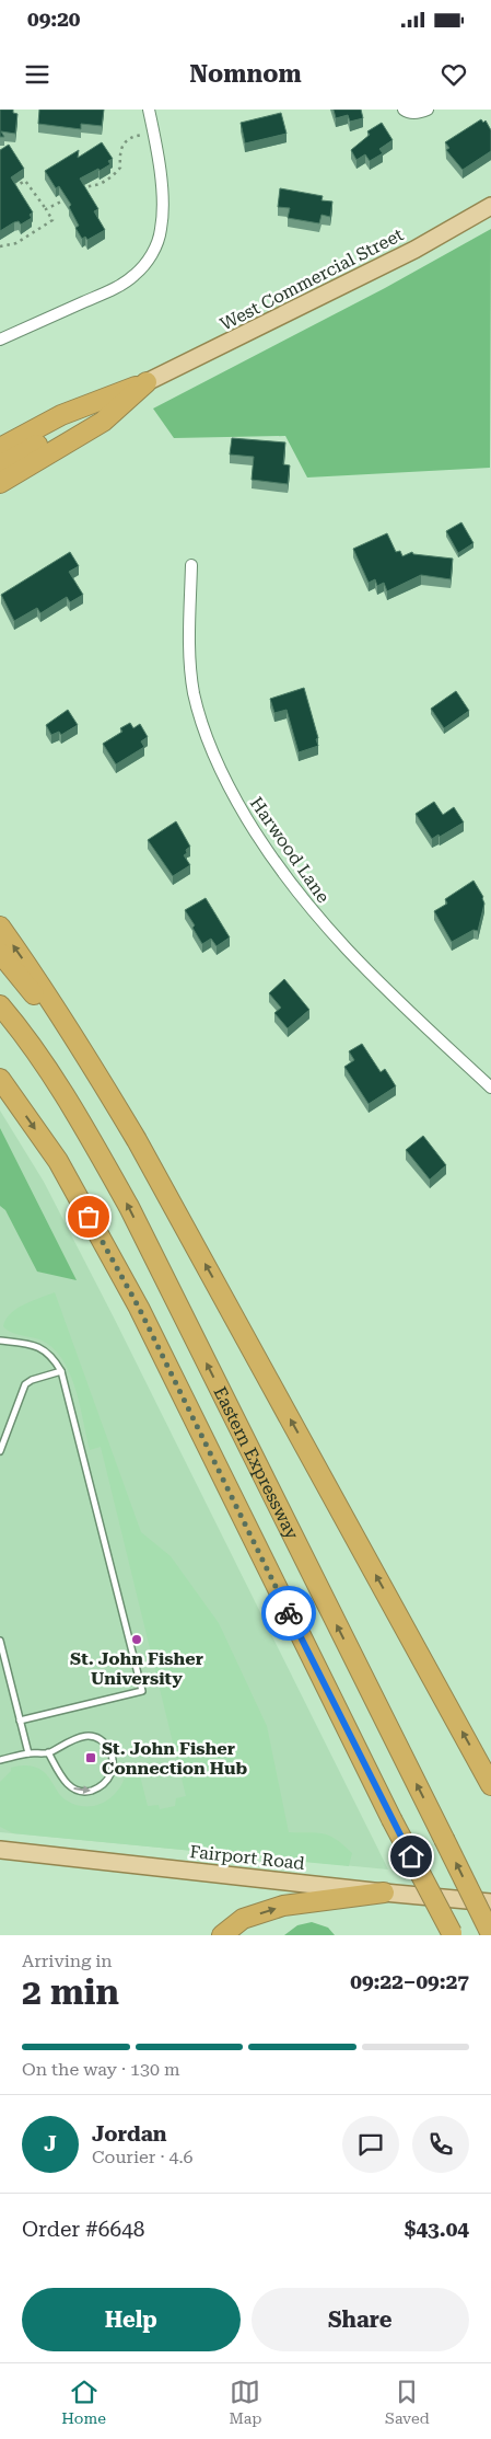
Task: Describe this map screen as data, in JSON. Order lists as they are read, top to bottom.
{
  "streets": {
    "highway": ["Eastern Expressway"],
    "main road": ["West Commercial Street", "Fairport Road"],
    "street": ["Harwood Lane"]
  },
  "places": {
    "other": ["St. John Fisher University"],
    "transit": ["St. John Fisher Connection Hub"]
  },
  "page": {
    "status": "09:20",
    "header": "Nomnom",
    "heading": ["2 min", "Arriving in", "09:22–09:27"],
    "panel": [
      "Jordan",
      "Courier · 4.6",
      "Order #6648",
      "$43.04"
    ],
    "bar": "On the way · 130 m",
    "round": "J",
    "buttons": ["Help", "Share"],
    "tabs": ["Home", "Map", "Saved"]
  }
}
